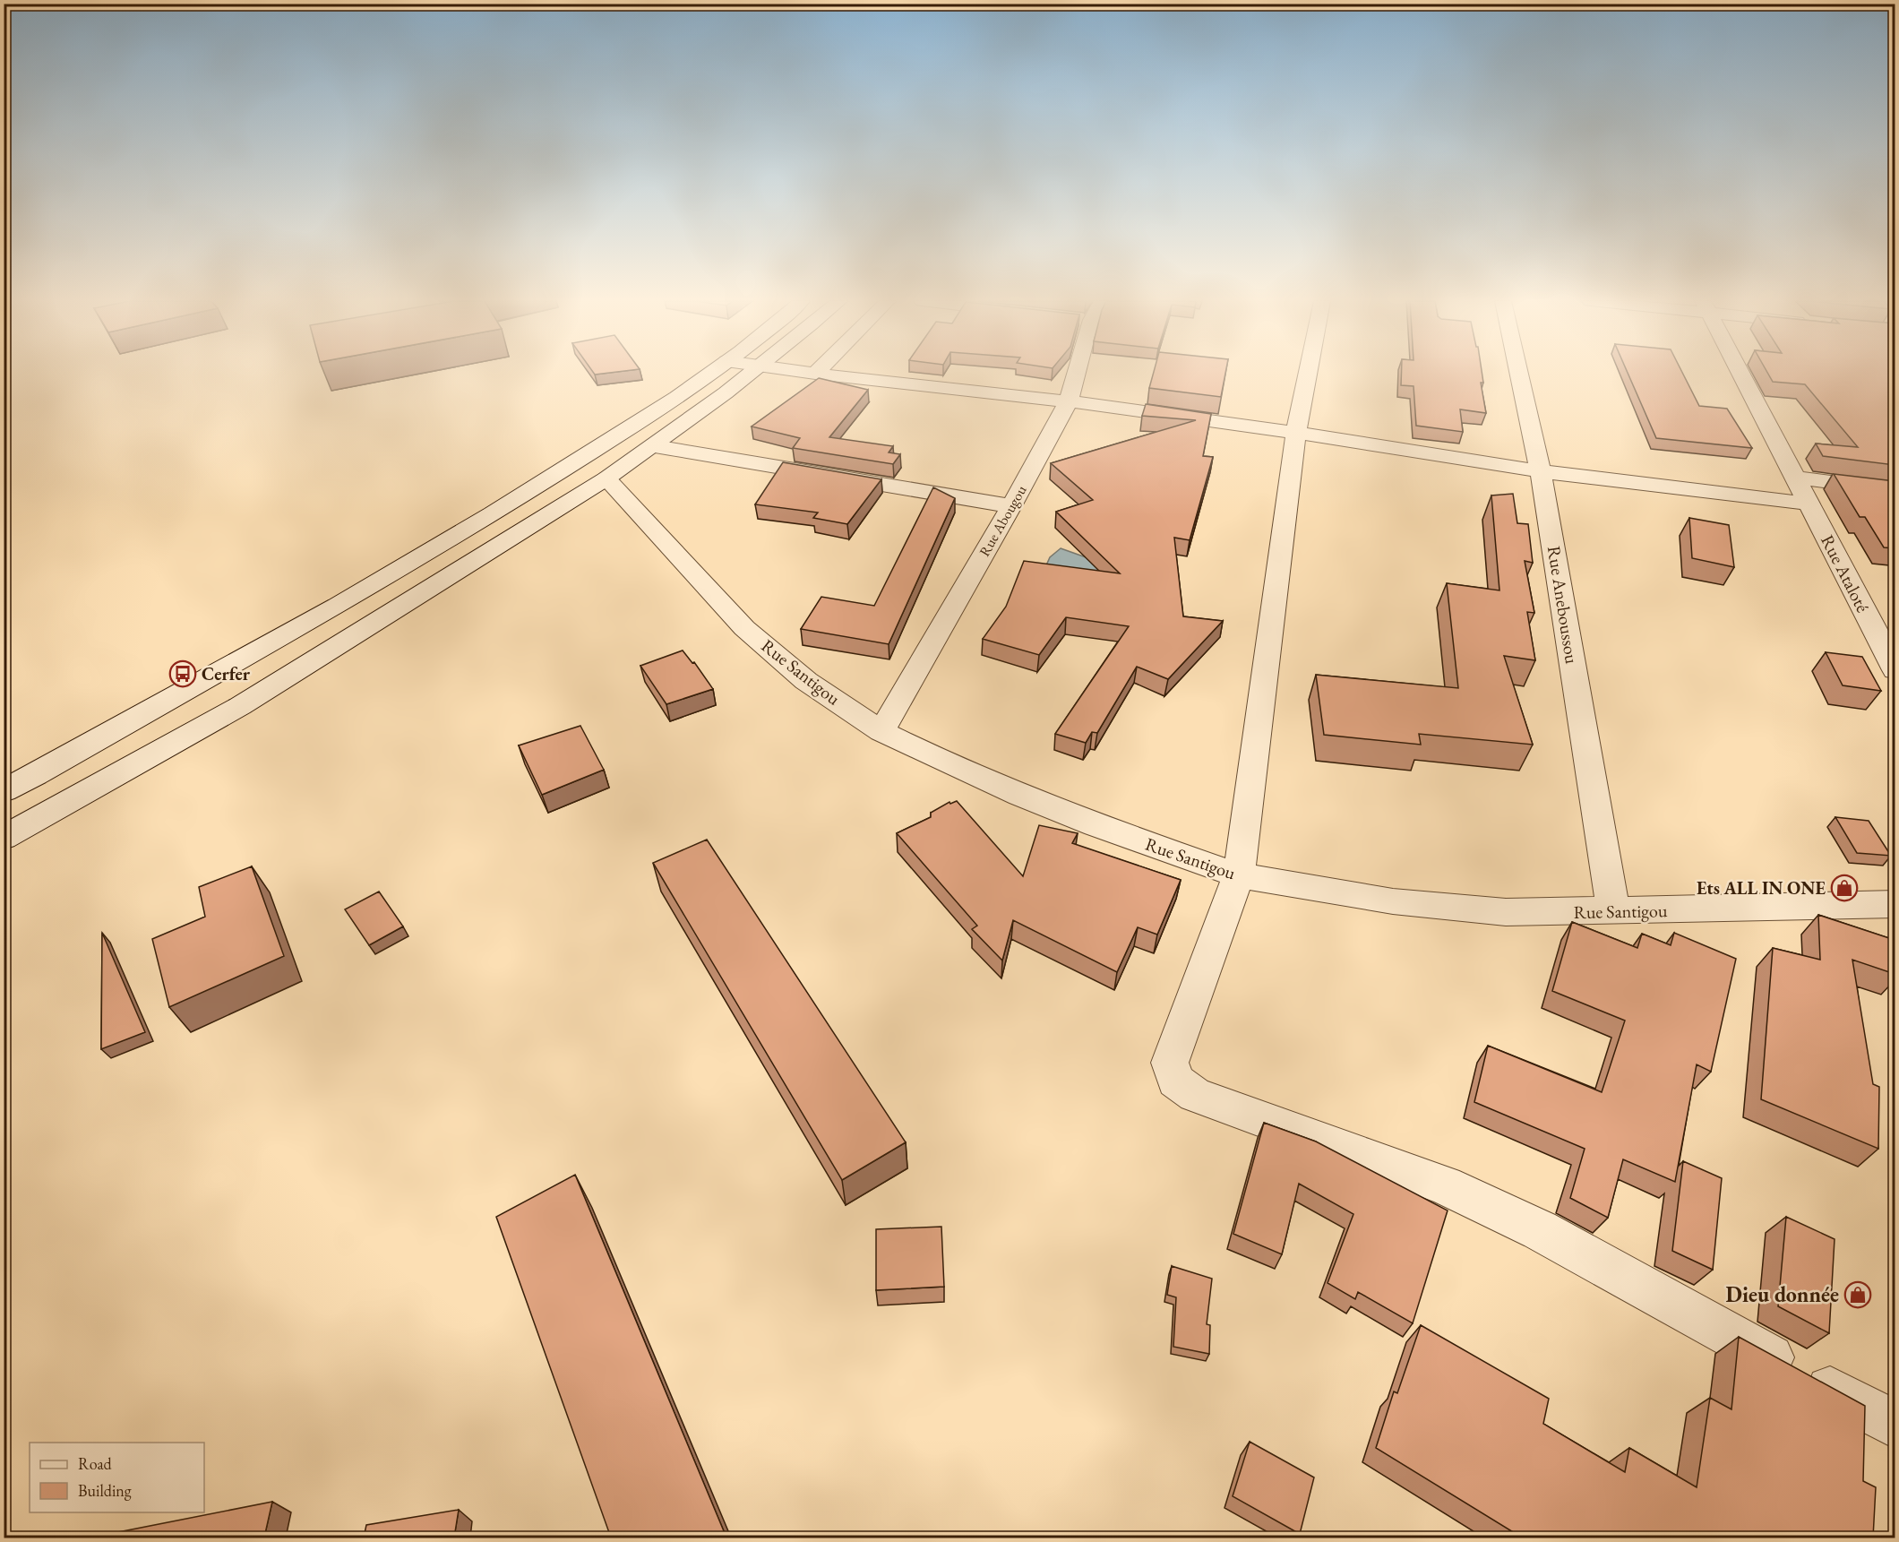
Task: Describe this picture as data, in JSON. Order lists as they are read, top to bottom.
{
  "streets": {
    "street": [
      "Rue Abougou",
      "Rue Ataloté",
      "Rue Aneboussou",
      "Rue Santigou"
    ]
  },
  "crossings": [
    ["Rue Abougou", "Rue Santigou"],
    ["Rue Aneboussou", "Rue Santigou"]
  ],
  "places": {
    "bus stop": ["Cerfer"],
    "shop": ["Ets ALL IN ONE", "Dieu donnée"]
  },
  "legend": ["Road", "Building"]
}
